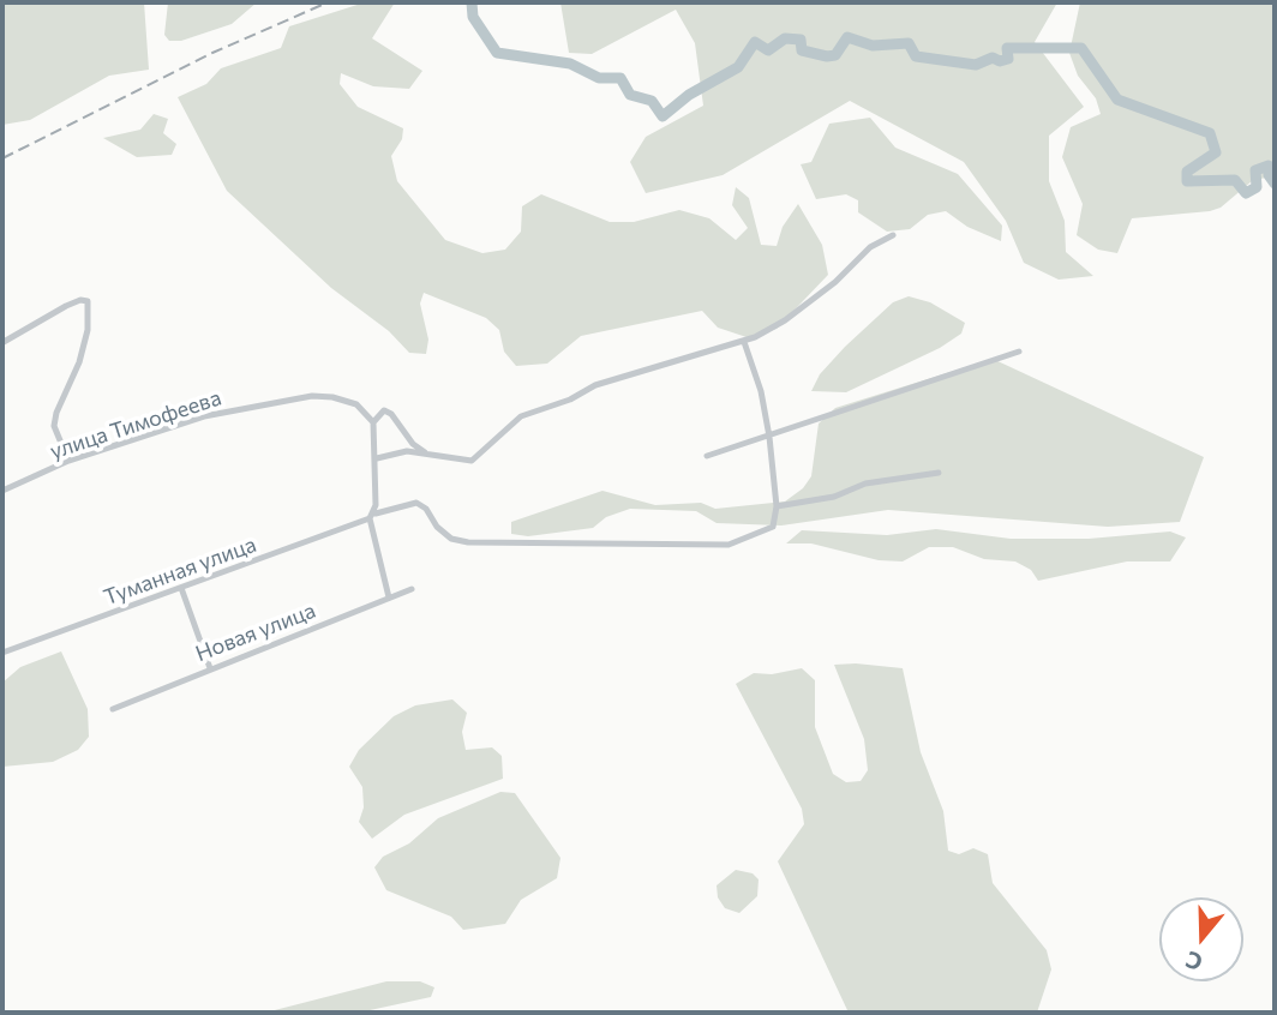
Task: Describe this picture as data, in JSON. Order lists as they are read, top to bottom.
{
  "streets": {
    "street": ["улица Тимофеева", "Туманная улица", "Новая улица"]
  },
  "north": "bottom"
}
